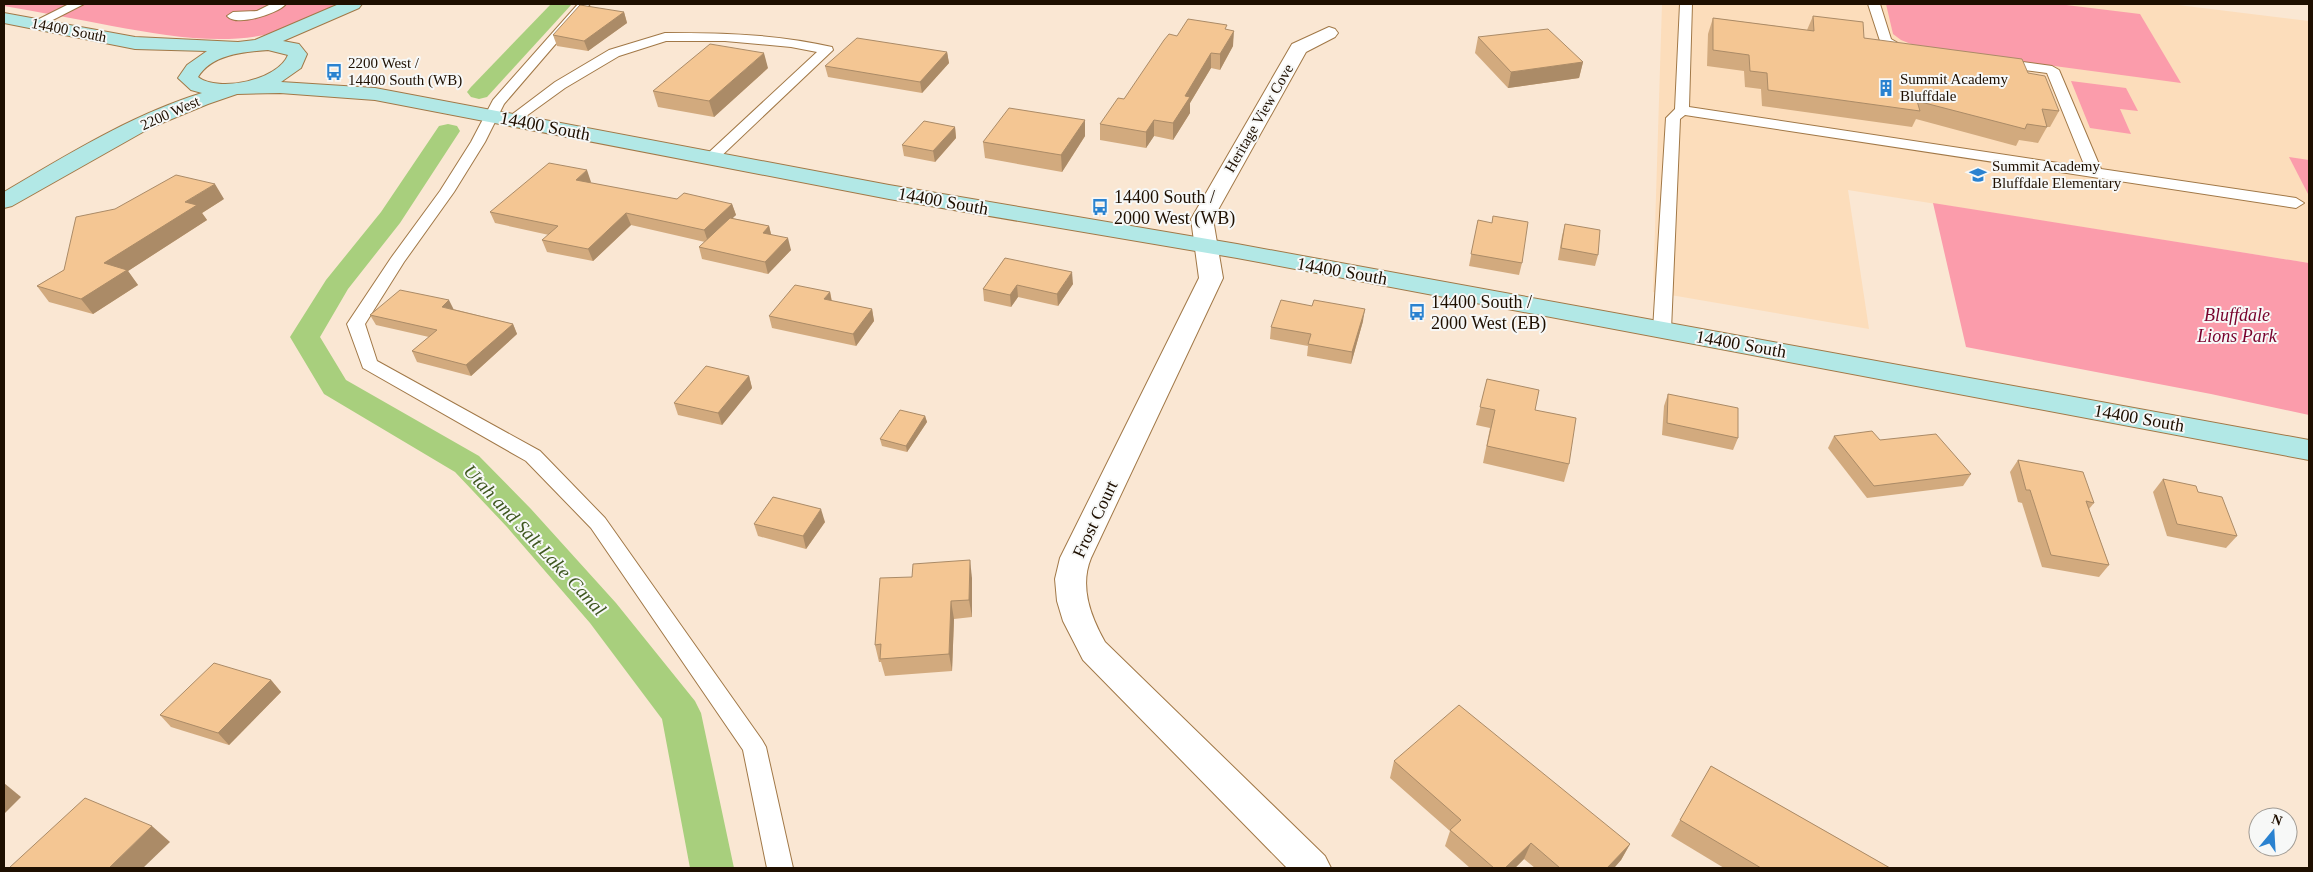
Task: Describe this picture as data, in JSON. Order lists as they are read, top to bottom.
{
  "streets": {
    "main road": ["14400 South", "2200 West"],
    "street": ["Heritage View Cove", "Frost Court"]
  },
  "crossings": [
    ["14400 South", "2200 West"],
    ["14400 South", "Heritage View Cove"],
    ["14400 South", "Frost Court"],
    ["Heritage View Cove", "Frost Court"]
  ],
  "water": ["Utah and Salt Lake Canal"],
  "parks": ["Bluffdale Lions Park"],
  "places": {
    "bus stop": ["2200 West / 14400 South (WB)", "14400 South / 2000 West (WB)", "14400 South / 2000 West (EB)"],
    "building": ["Summit Academy Bluffdale"],
    "school or university": ["Summit Academy Bluffdale Elementary"]
  },
  "north": "top"
}
